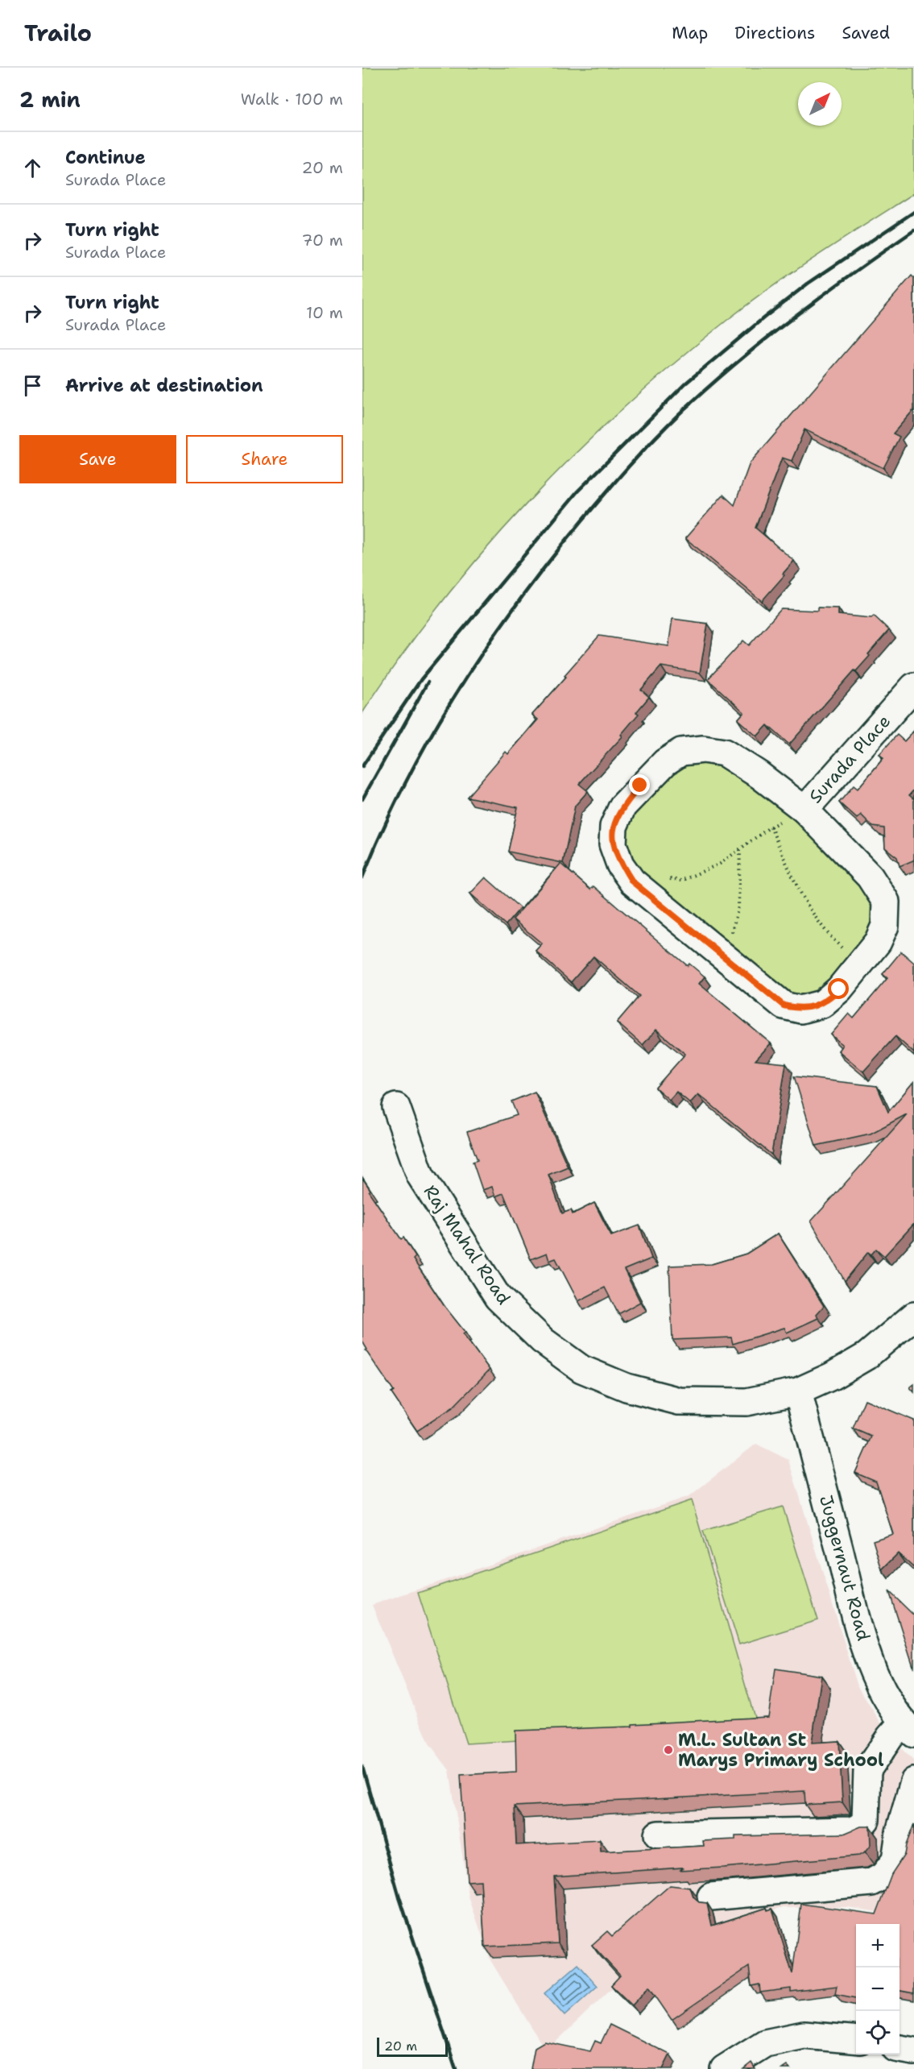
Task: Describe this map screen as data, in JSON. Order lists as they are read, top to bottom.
{
  "streets": {
    "street": ["Surada Place", "Raj Mahal Road", "Juggernaut Road"]
  },
  "crossings": [
    ["Raj Mahal Road", "Juggernaut Road"]
  ],
  "places": ["M.L. Sultan St Marys Primary School"],
  "scale_bar": "20 m",
  "north": "top right",
  "page": {
    "header": "Trailo",
    "nav": ["Map", "Directions", "Saved"],
    "heading": ["2 min", "Walk · 100 m"],
    "list": [
      ["Continue", "Surada Place", "20 m"],
      ["Turn right", "Surada Place", "70 m"],
      ["Turn right", "Surada Place", "10 m"],
      "Arrive at destination"
    ],
    "buttons": ["Save", "Share"],
    "map_buttons": ["+", "−"],
    "scale": "20 m"
  }
}
